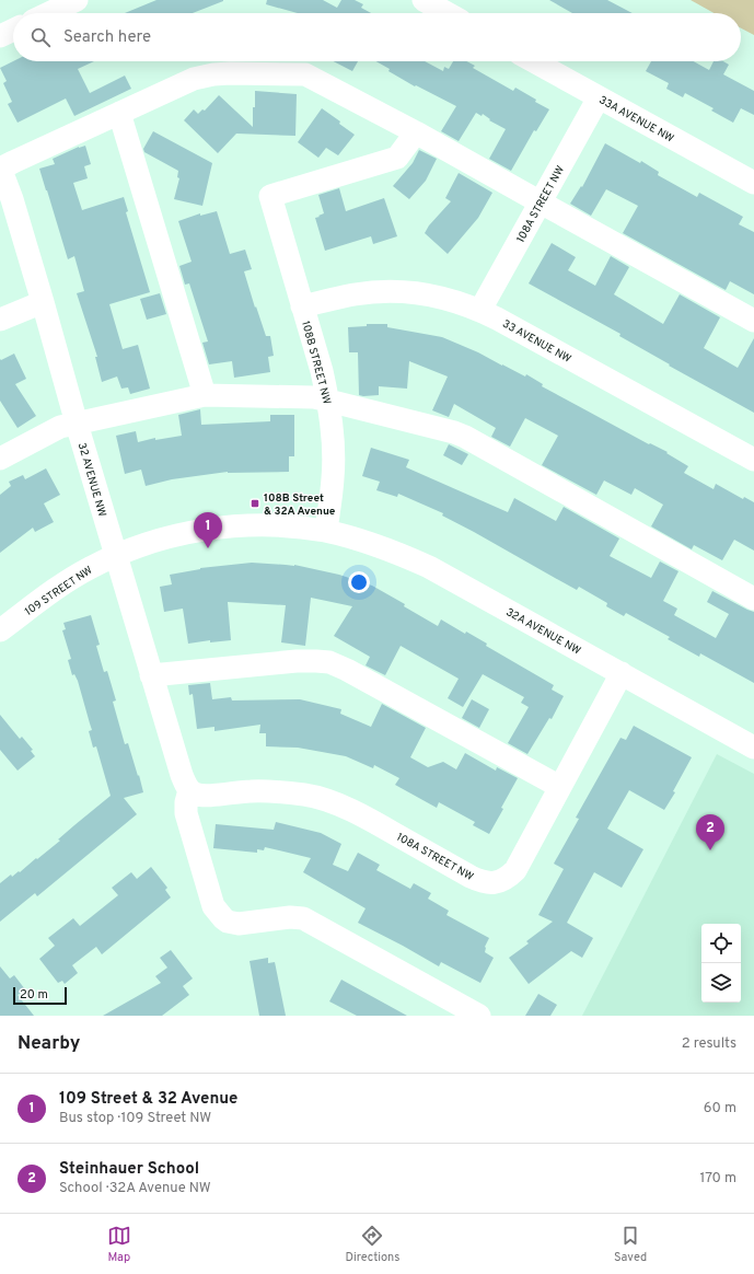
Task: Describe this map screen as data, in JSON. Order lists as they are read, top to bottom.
{
  "streets": {
    "street": [
      "33A AVENUE NW",
      "108A STREET NW",
      "33 AVENUE NW",
      "108B STREET NW",
      "32 AVENUE NW",
      "109 STREET NW",
      "32A AVENUE NW"
    ]
  },
  "crossings": [
    ["33A AVENUE NW", "108A STREET NW"],
    ["108A STREET NW", "33 AVENUE NW"],
    ["108A STREET NW", "32 AVENUE NW"],
    ["108A STREET NW", "32A AVENUE NW"],
    ["33 AVENUE NW", "108B STREET NW"],
    ["108B STREET NW", "109 STREET NW"],
    ["108B STREET NW", "32A AVENUE NW"],
    ["32 AVENUE NW", "109 STREET NW"],
    ["109 STREET NW", "32A AVENUE NW"]
  ],
  "places": {
    "transit": ["108B Street & 32A Avenue"]
  },
  "scale_bar": "20 m",
  "page": {
    "search": "Search here",
    "pins": ["1", "2"],
    "scale": "20 m",
    "heading": ["Nearby", "2 results"],
    "list": [
      {
        "mark": "1",
        "name": "109 Street & 32 Avenue",
        "note": "Bus stop · 109 Street NW",
        "value": "60 m"
      },
      {
        "mark": "2",
        "name": "Steinhauer School",
        "note": "School · 32A Avenue NW",
        "value": "170 m"
      }
    ],
    "nav": ["Map", "Directions", "Saved"]
  }
}
